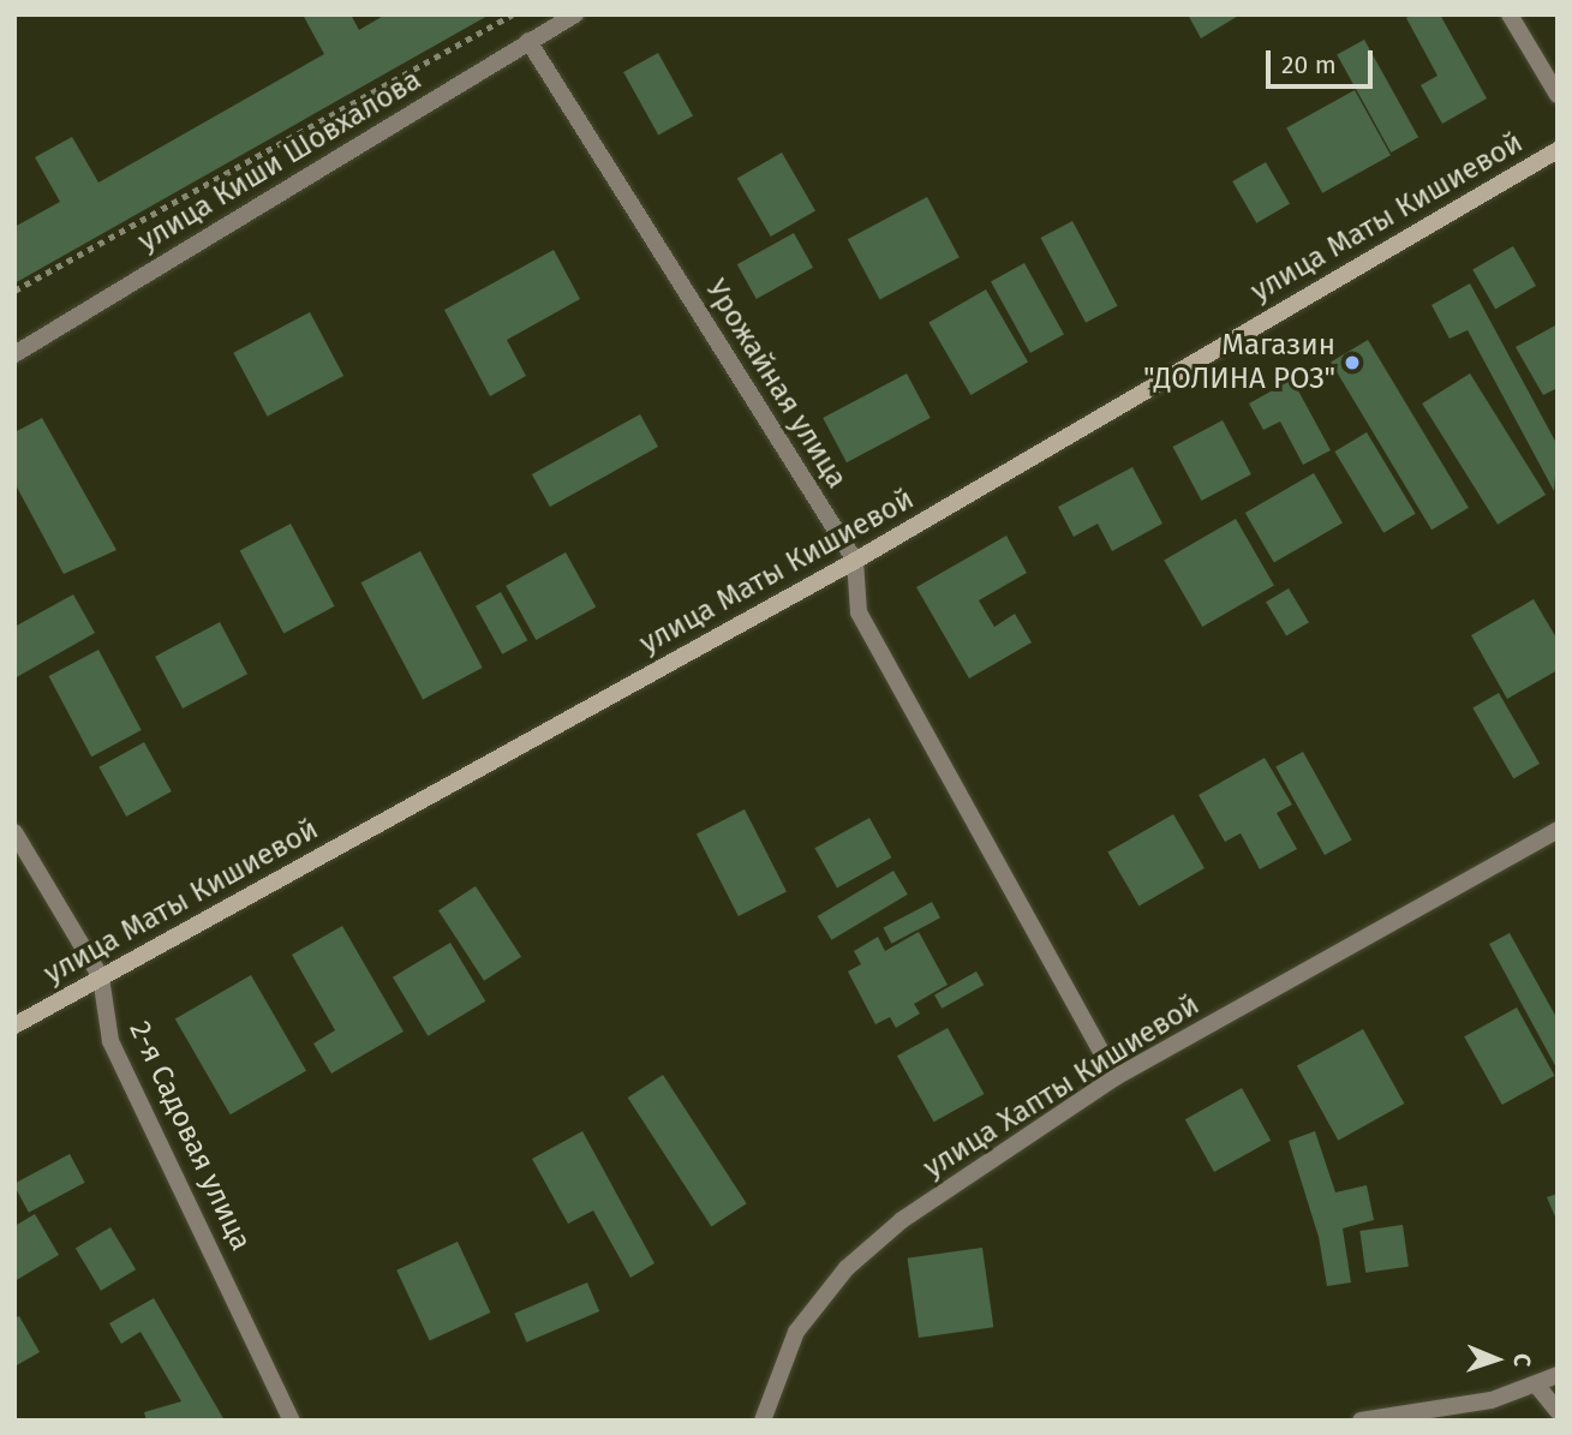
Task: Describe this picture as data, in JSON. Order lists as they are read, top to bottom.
{
  "streets": {
    "main road": ["улица Маты Кишиевой"],
    "street": [
      "улица Киши Шовхалова",
      "Урожайная улица",
      "улица Хапты Кишиевой",
      "2-я Садовая улица"
    ]
  },
  "crossings": [
    ["улица Киши Шовхалова", "Урожайная улица"],
    ["улица Маты Кишиевой", "Урожайная улица"],
    ["улица Маты Кишиевой", "2-я Садовая улица"],
    ["Урожайная улица", "улица Хапты Кишиевой"]
  ],
  "places": ["Магазин \"ДОЛИНА РОЗ\""],
  "scale_bar": "20 m",
  "north": "right"
}
